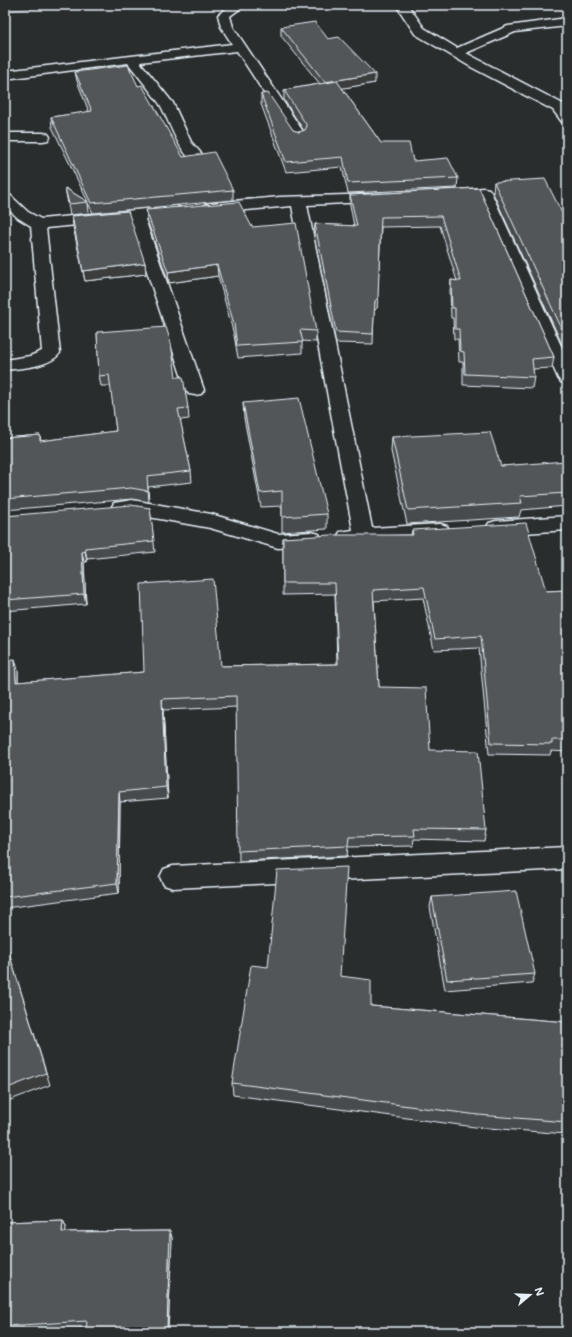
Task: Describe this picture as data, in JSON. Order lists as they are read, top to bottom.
{
  "north": "right"
}
